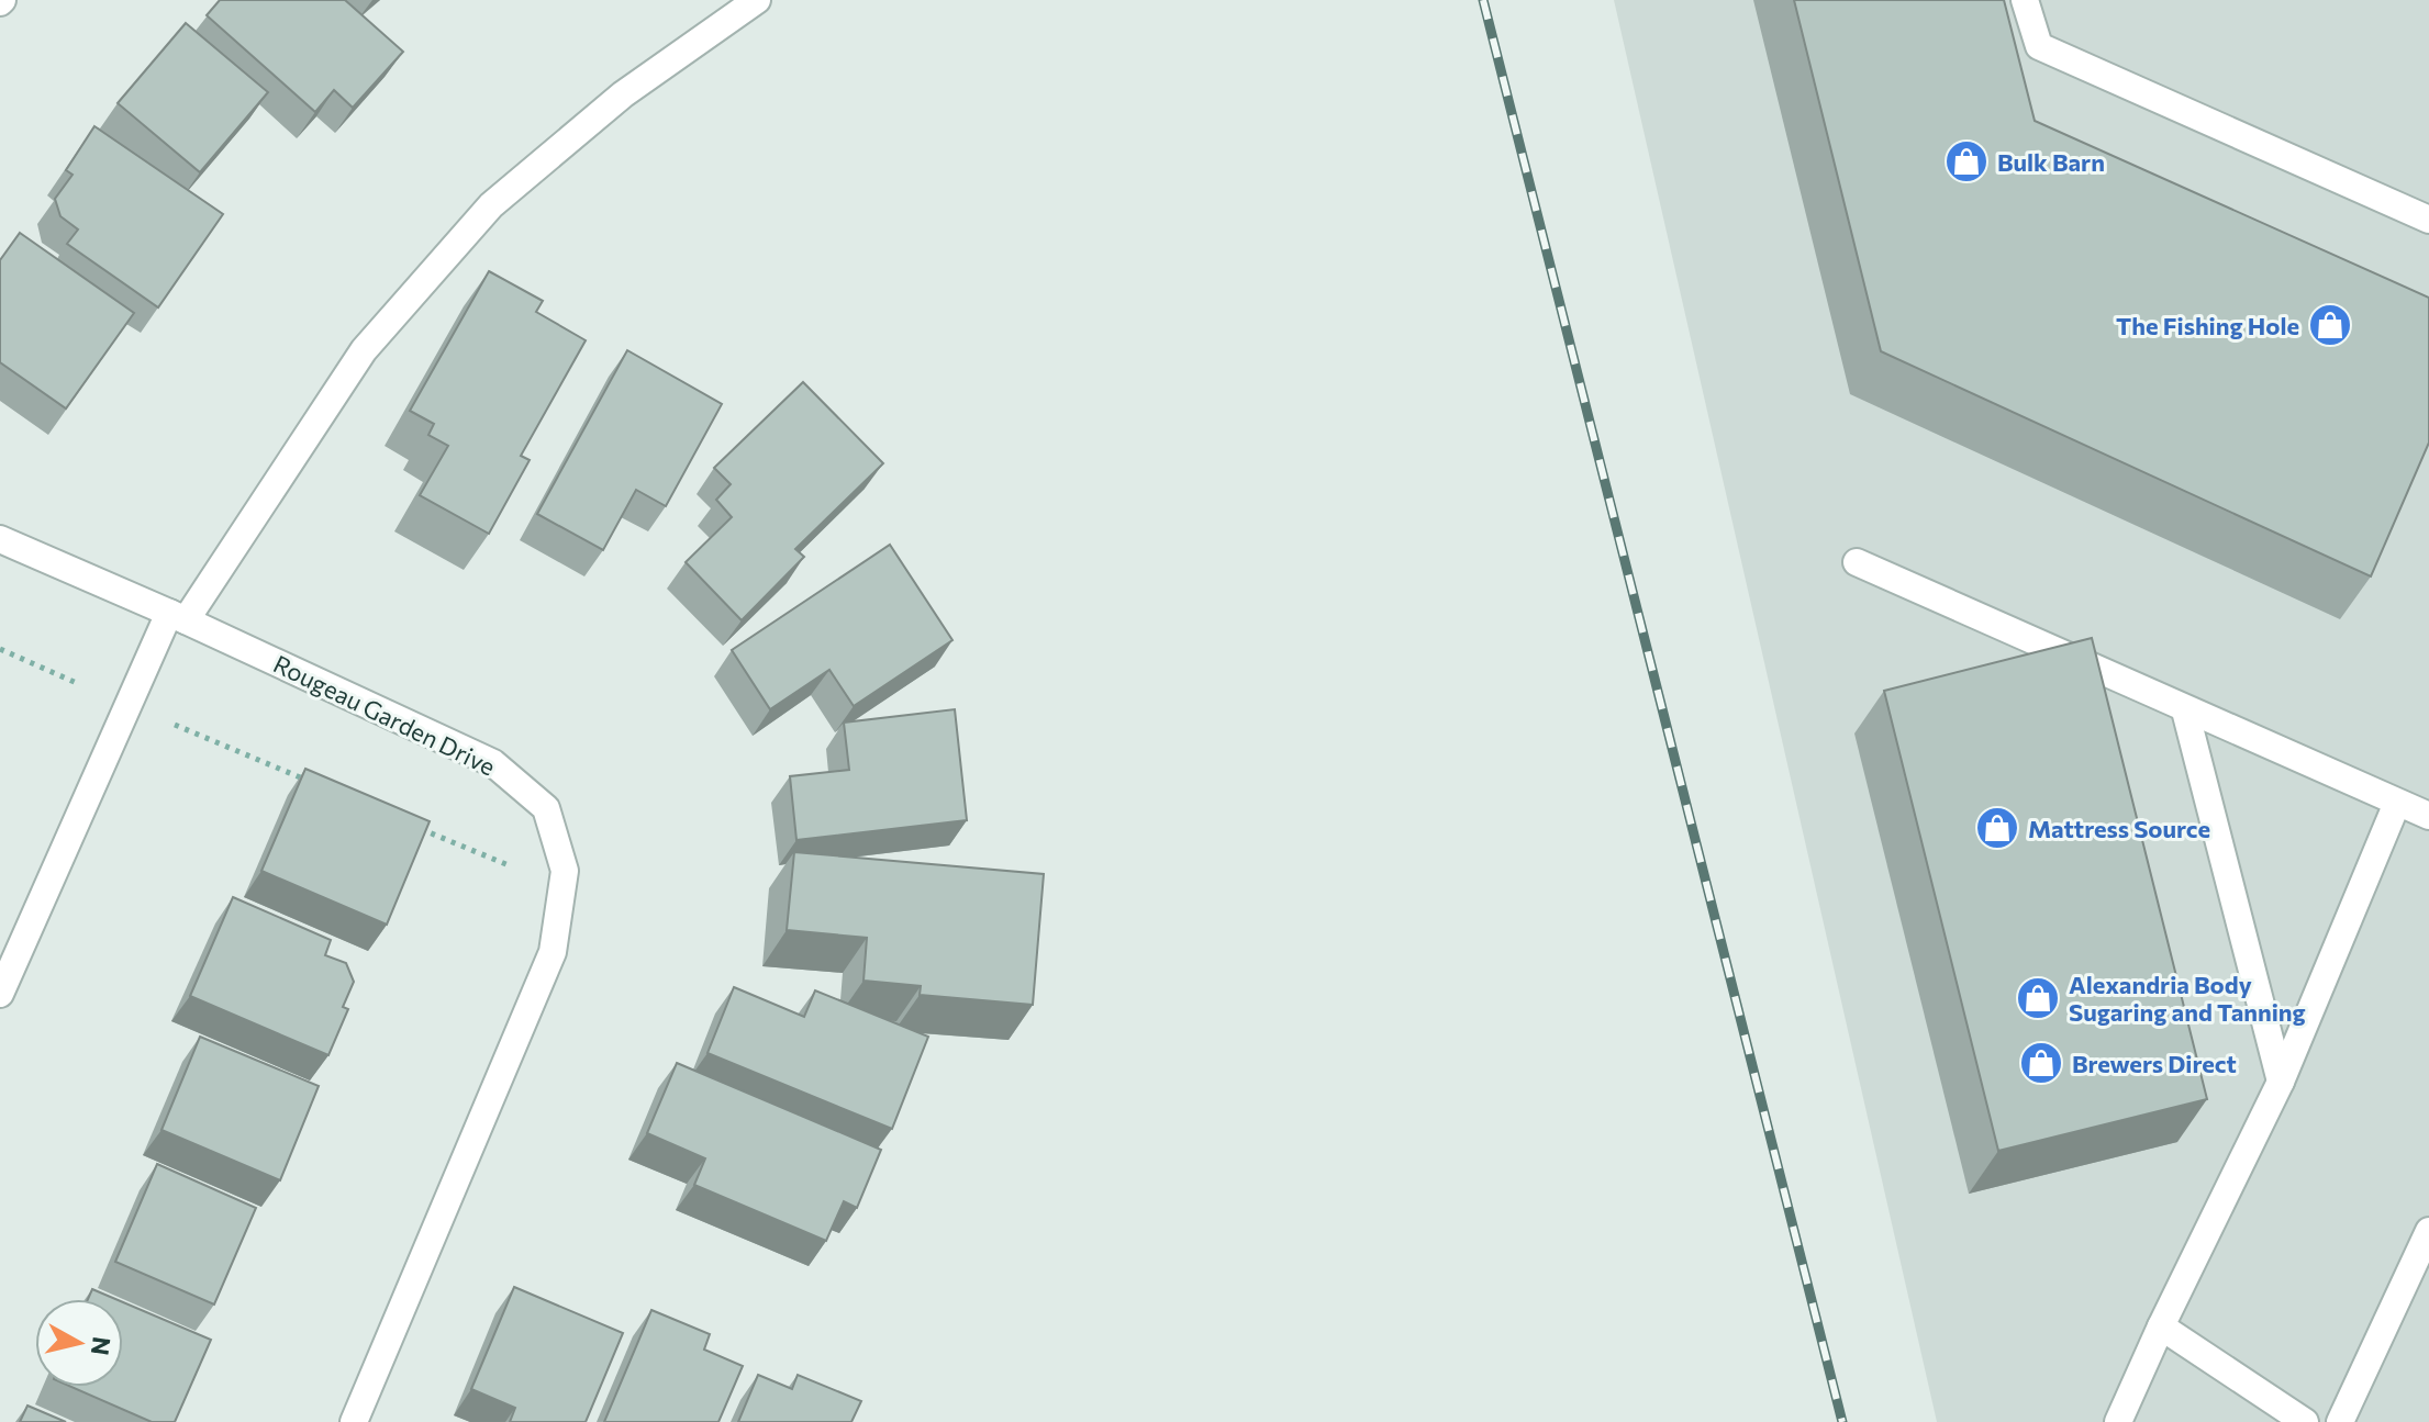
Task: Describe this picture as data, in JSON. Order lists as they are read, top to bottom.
{
  "streets": {
    "street": ["Rougeau Garden Drive"]
  },
  "places": {
    "shop": [
      "Bulk Barn",
      "The Fishing Hole",
      "Mattress Source",
      "Alexandria Body Sugaring and Tanning",
      "Brewers Direct"
    ]
  },
  "north": "right"
}
